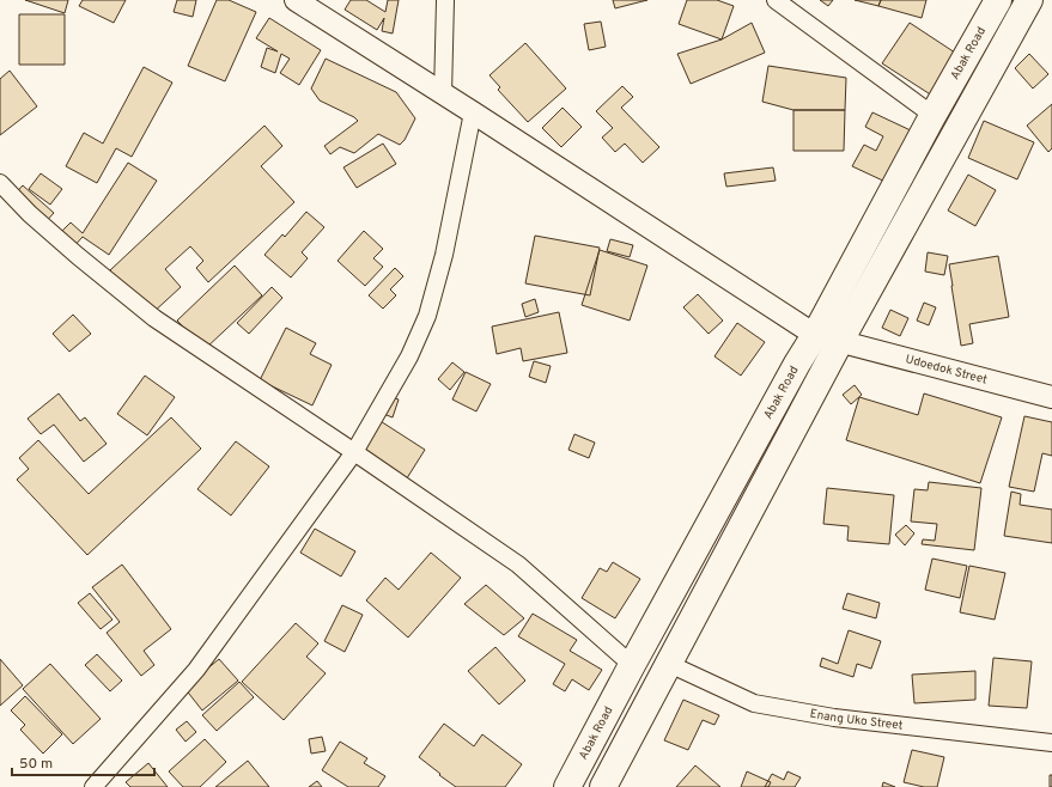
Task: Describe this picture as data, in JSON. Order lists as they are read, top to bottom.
{
  "streets": {
    "highway": ["Abak Road"],
    "street": ["Udoedok Street", "Enang Uko Street"]
  },
  "crossings": [
    ["Abak Road", "Udoedok Street"]
  ],
  "scale_bar": "50 m"
}
